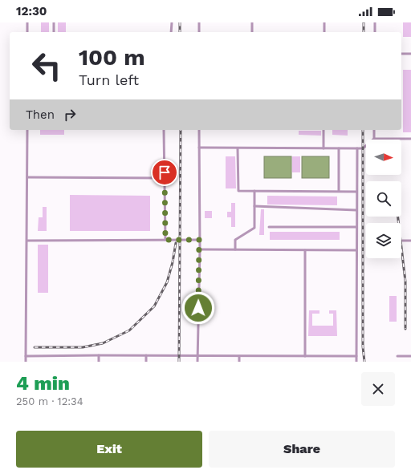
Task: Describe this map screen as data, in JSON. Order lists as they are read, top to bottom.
{
  "north": "right",
  "page": {
    "status": "12:30",
    "turn": ["100 m", "Turn left"],
    "then": "Then",
    "heading": ["4 min", "250 m · 12:34"],
    "buttons": ["Exit", "Share"]
  }
}
